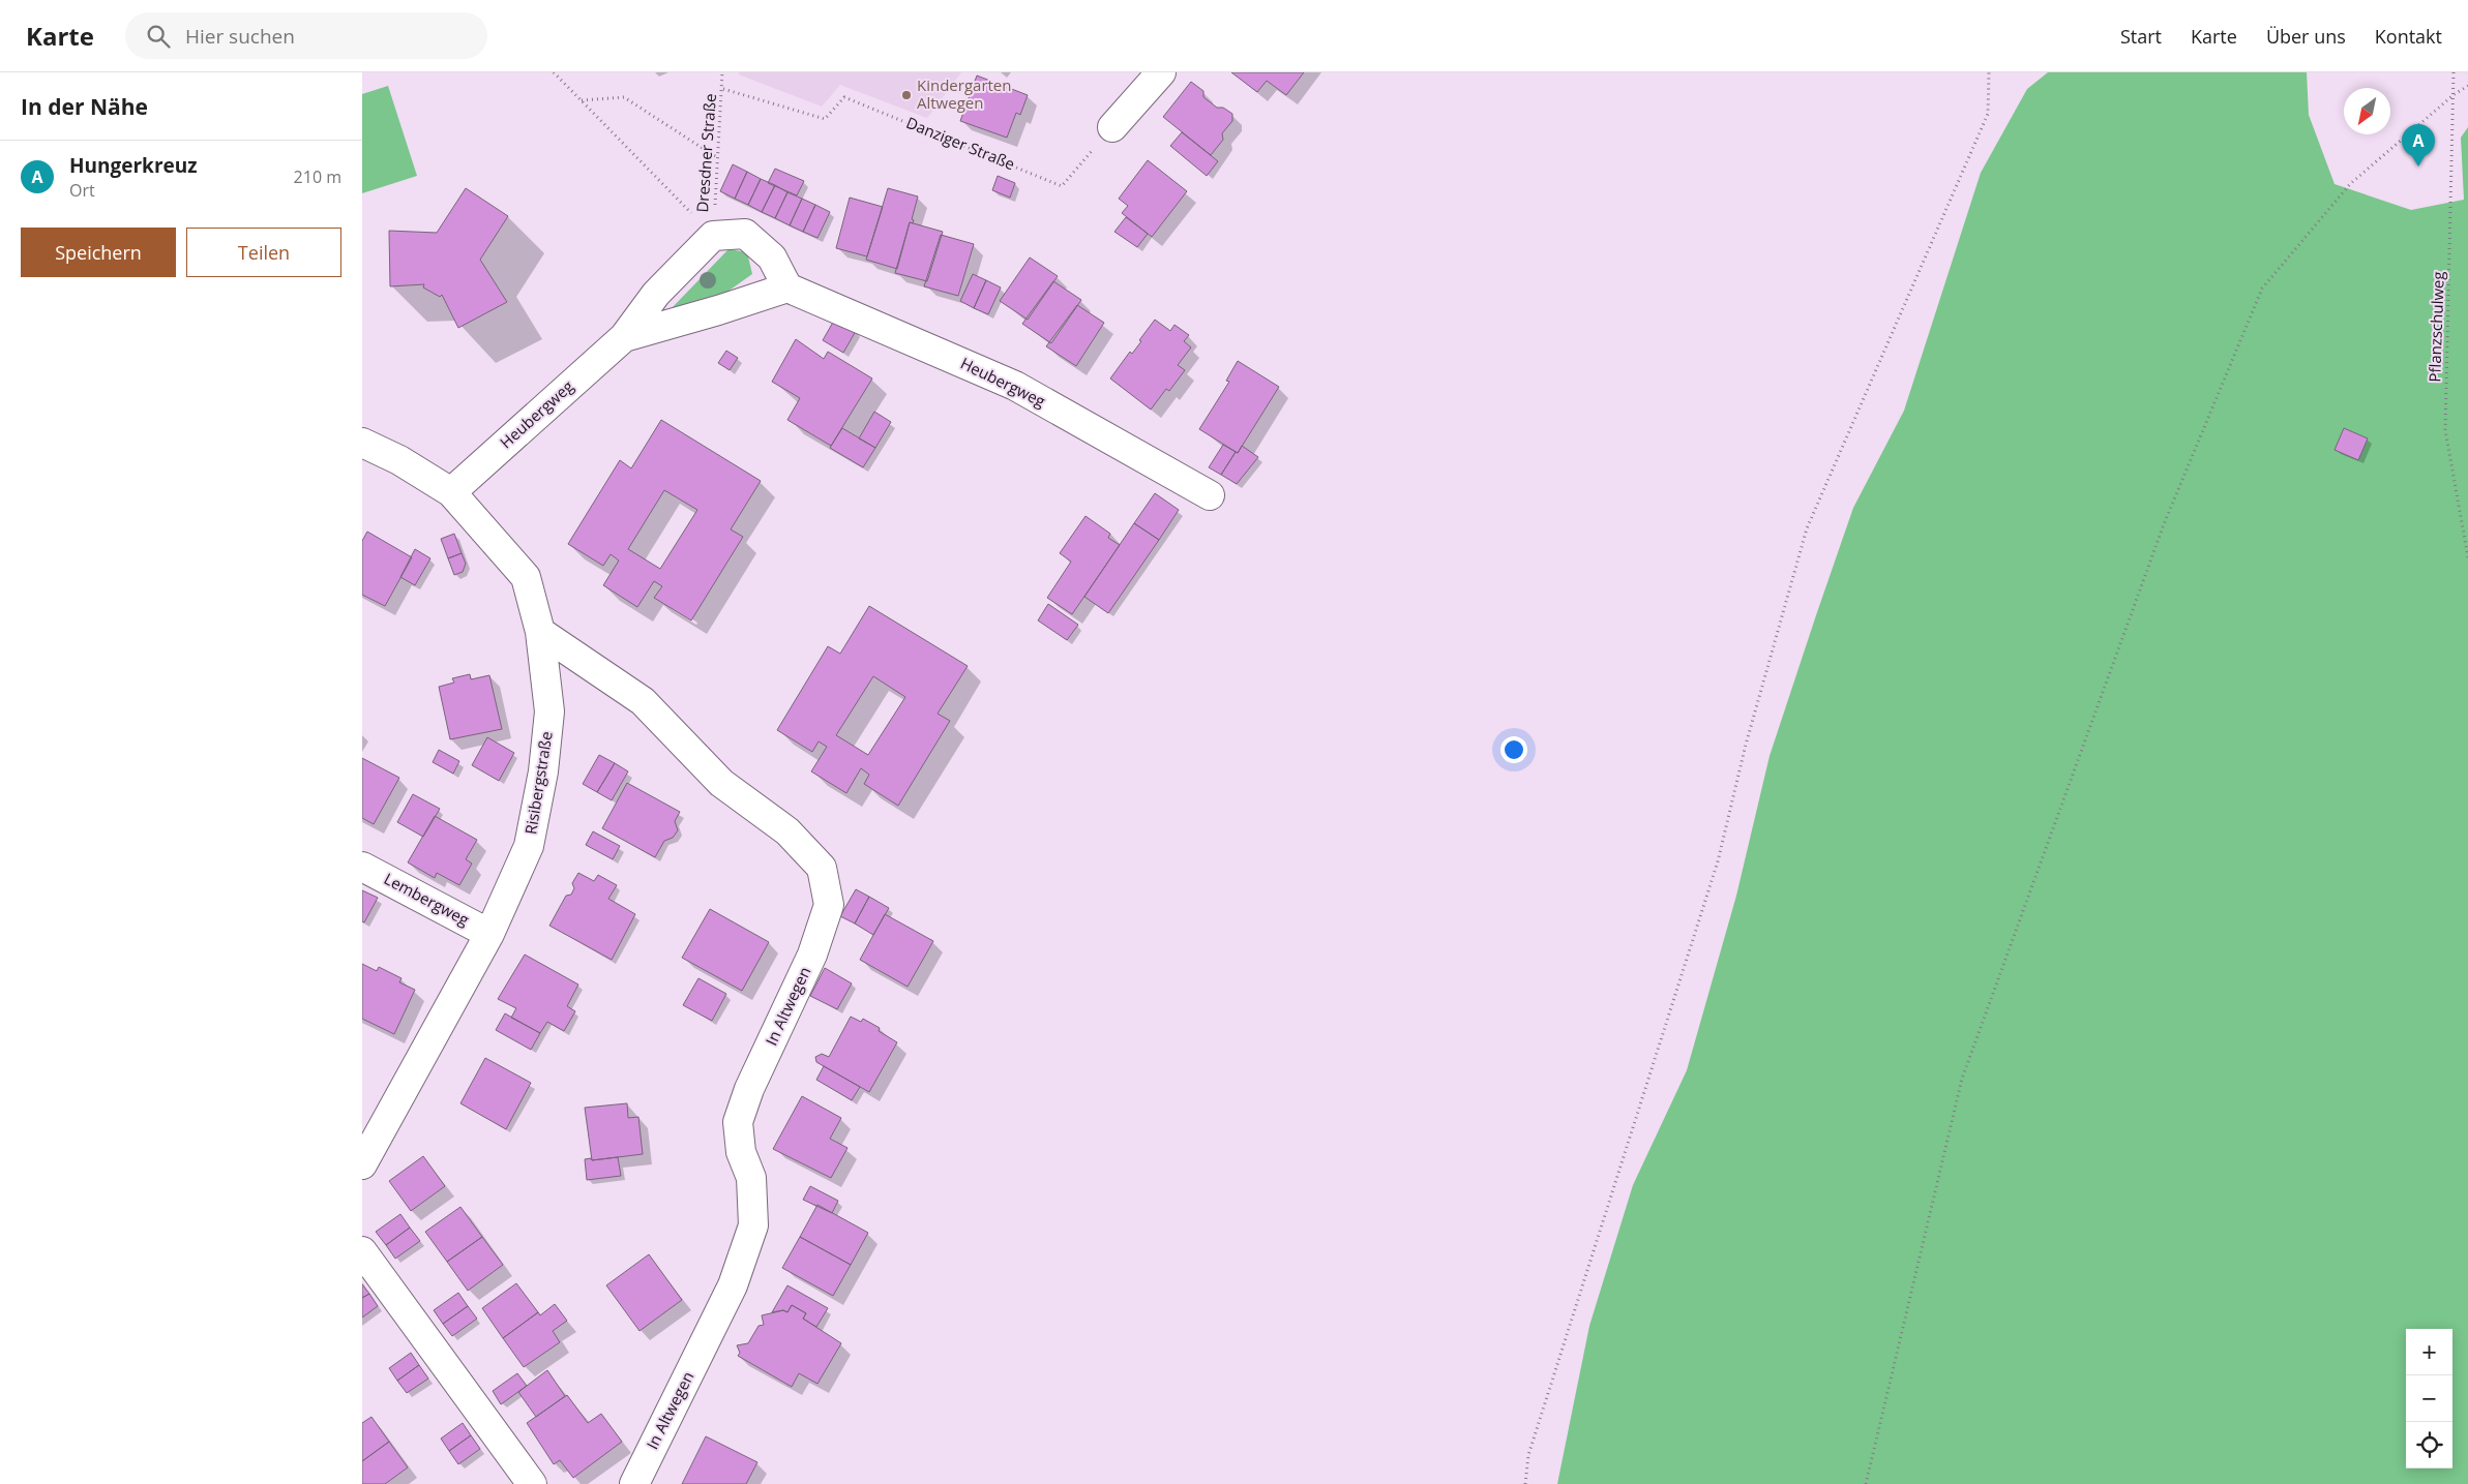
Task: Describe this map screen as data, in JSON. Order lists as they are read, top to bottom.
{
  "streets": {
    "street": [
      "Heubergweg",
      "Risibergstraße",
      "Lembergweg",
      "In Altwegen"
    ],
    "path": ["Danziger Straße", "Dresdner Straße", "Pflanzschulweg"]
  },
  "crossings": [
    ["Danziger Straße", "Dresdner Straße"],
    ["Dresdner Straße", "Heubergweg"],
    ["Heubergweg", "Risibergstraße"],
    ["Risibergstraße", "Lembergweg"],
    ["Risibergstraße", "In Altwegen"]
  ],
  "places": ["Kindergarten Altwegen"],
  "north": "bottom left",
  "page": {
    "header": "Karte",
    "search": "Hier suchen",
    "nav": [
      "Start",
      "Karte",
      "Über uns",
      "Kontakt"
    ],
    "heading": "In der Nähe",
    "pins": "A",
    "list": [
      {
        "mark": "A",
        "name": "Hungerkreuz",
        "note": "Ort",
        "value": "210 m"
      }
    ],
    "buttons": ["Speichern", "Teilen"],
    "map_buttons": ["+", "−"]
  }
}
